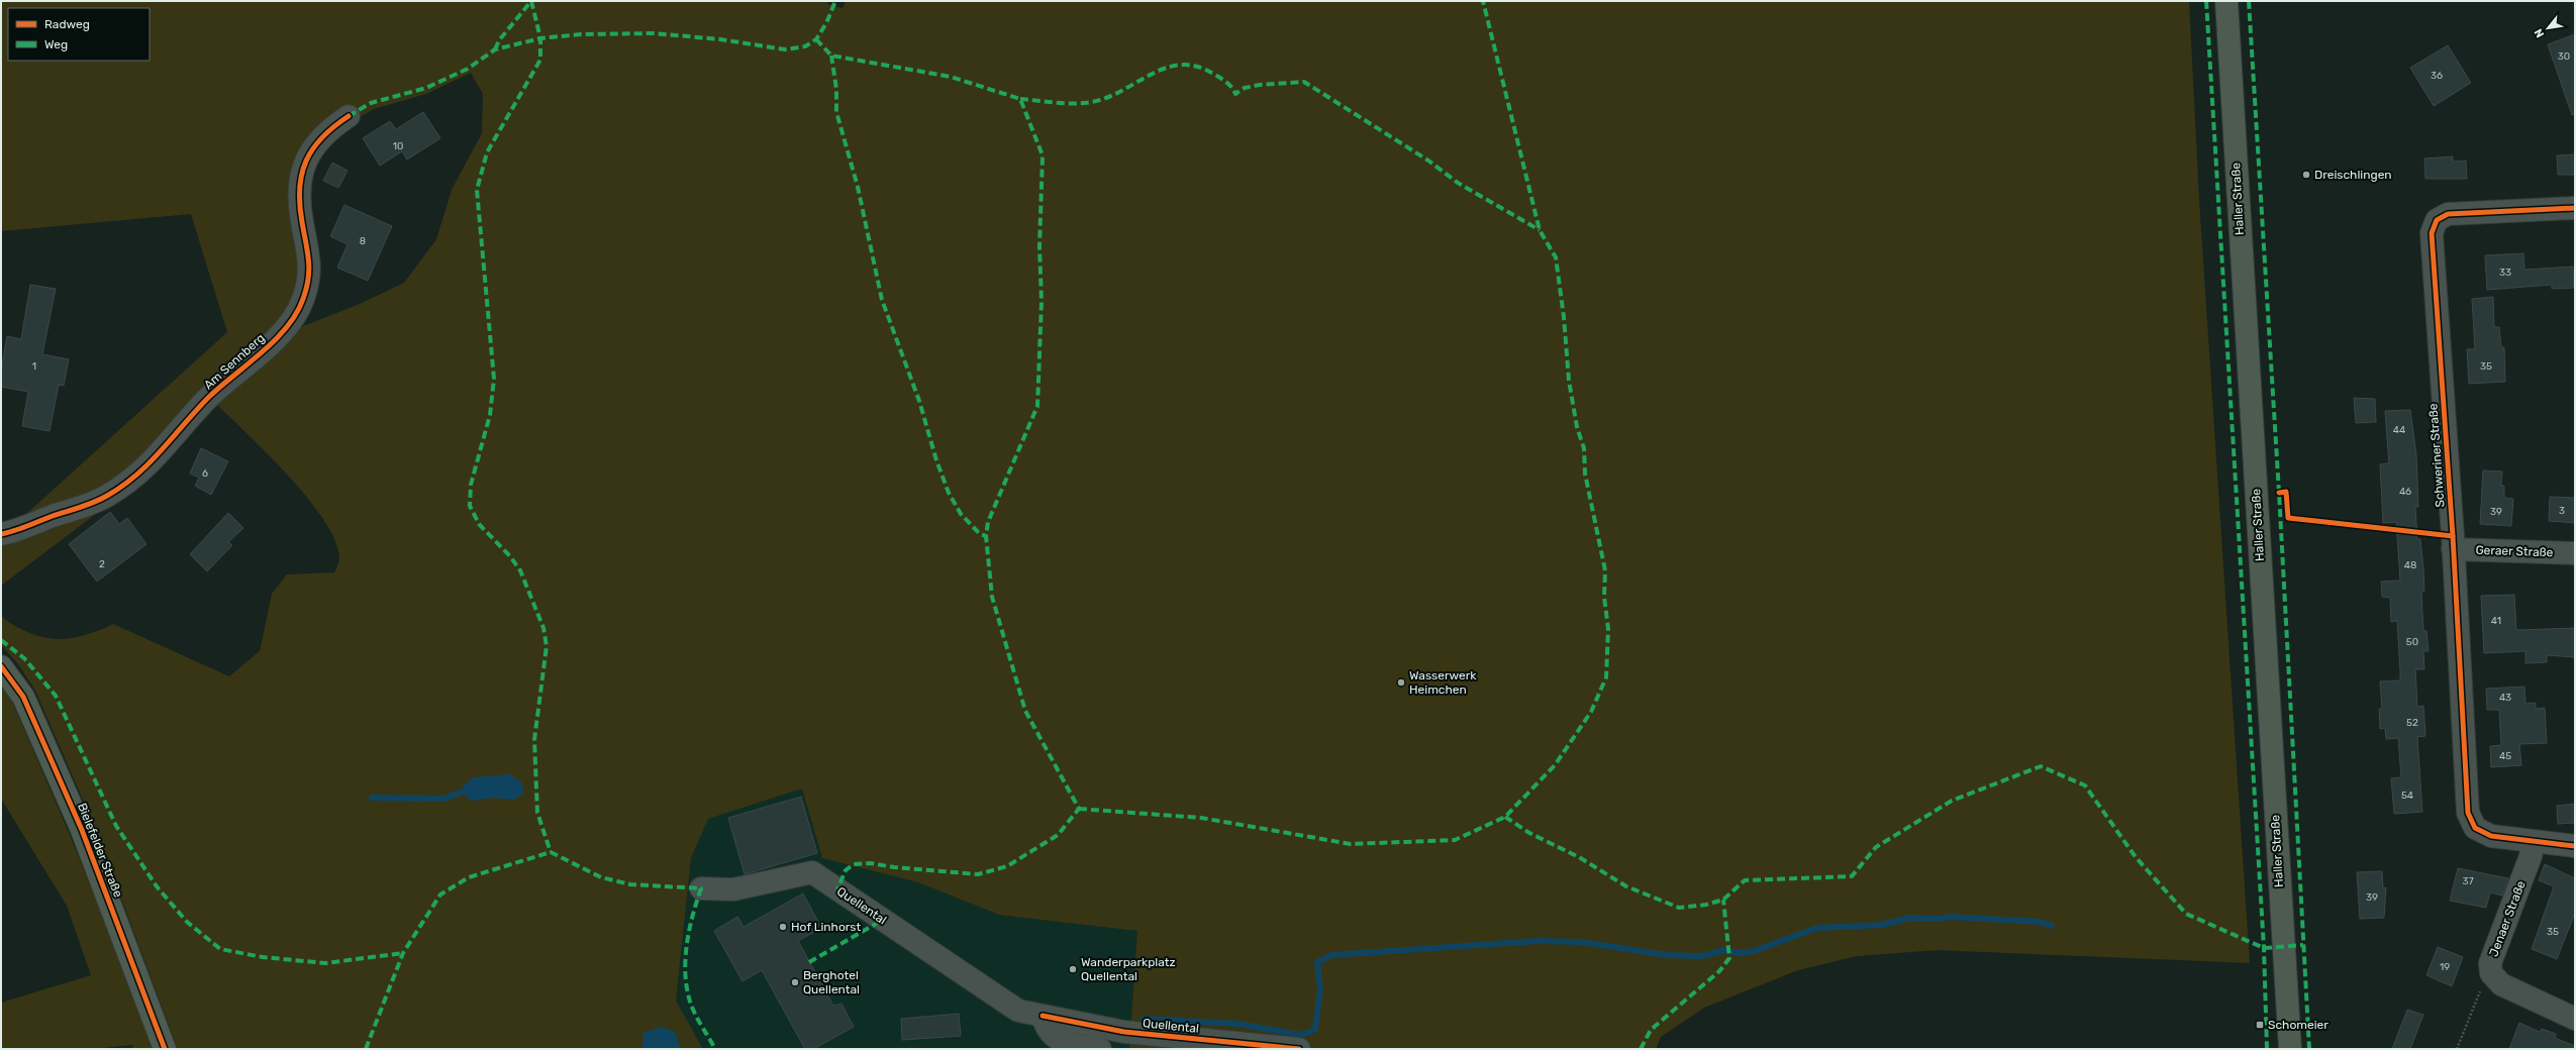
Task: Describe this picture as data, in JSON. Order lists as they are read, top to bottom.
{
  "streets": {
    "main road": ["Haller Straße", "Bielefelder Straße"],
    "street": [
      "Am Sennberg",
      "Schweriner Straße",
      "Geraer Straße",
      "Quellental",
      "Jenaer Straße"
    ]
  },
  "crossings": [
    ["Schweriner Straße", "Geraer Straße"],
    ["Schweriner Straße", "Jenaer Straße"]
  ],
  "places": {
    "other": [
      "Dreischlingen",
      "Wasserwerk Heimchen",
      "Hof Linhorst",
      "Wanderparkplatz Quellental",
      "Berghotel Quellental"
    ],
    "transit": ["Schomeier"]
  },
  "house_numbers": [
    "30",
    "36",
    "10",
    "8",
    "33",
    "1",
    "35",
    "44",
    "6",
    "46",
    "3",
    "39",
    "2",
    "48",
    "41",
    "50",
    "43",
    "52",
    "45",
    "54",
    "37",
    "39",
    "35",
    "19"
  ],
  "legend": ["Radweg", "Weg"],
  "north": "bottom left"
}
